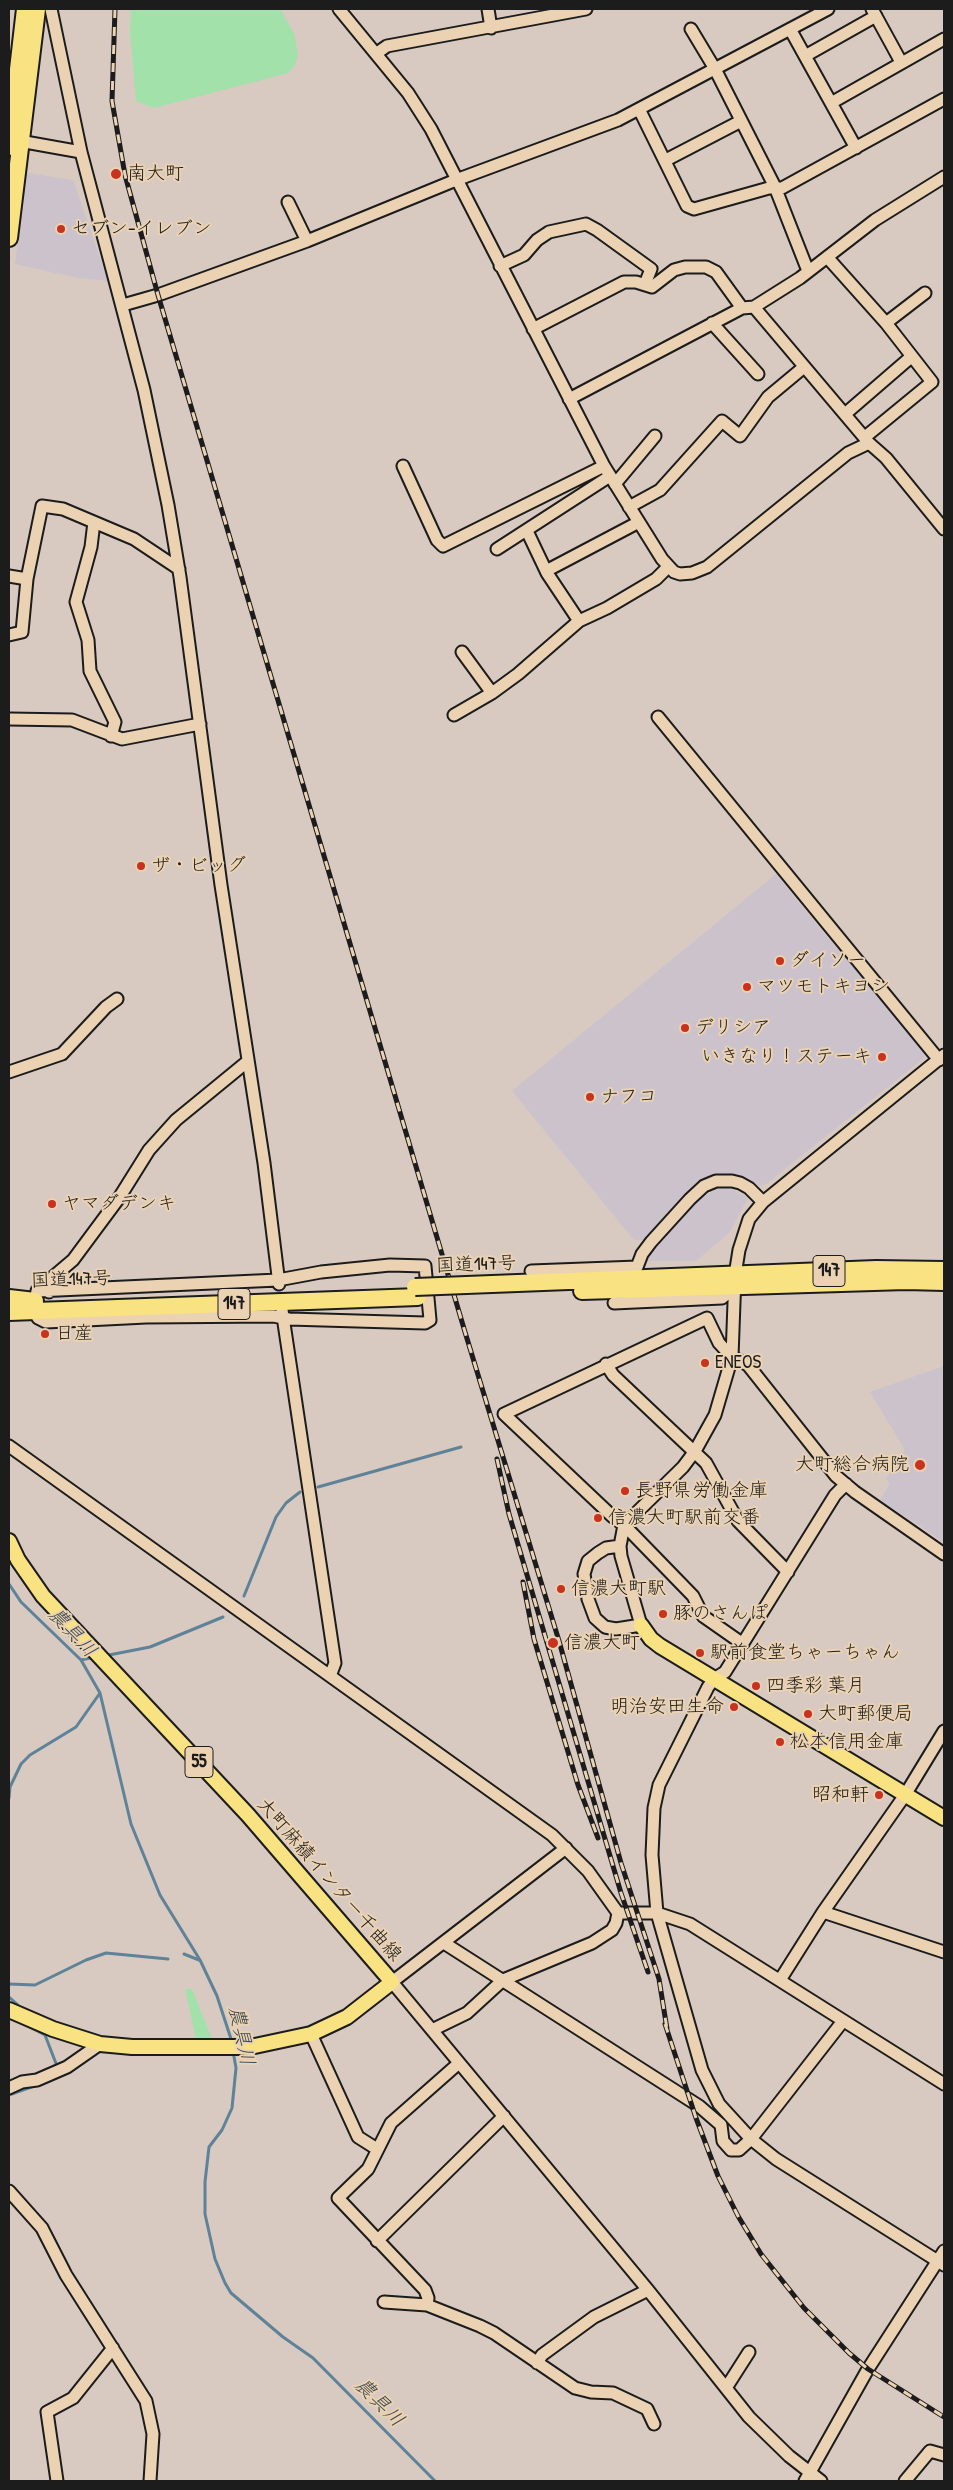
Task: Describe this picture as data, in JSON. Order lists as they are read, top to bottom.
{
  "streets": {
    "highway": ["国道147号", "147"],
    "main road": ["55", "大町麻績インター千曲線"]
  },
  "crossings": [
    ["国道147号", "147"]
  ],
  "water": ["農具川"],
  "places": [
    "南大町",
    "セブン-イレブン",
    "ザ・ビッグ",
    "ダイソー",
    "マツモトキヨシ",
    "デリシア",
    "いきなり！ステーキ",
    "ナフコ",
    "ヤマダデンキ",
    "日産",
    "ENEOS",
    "大町総合病院",
    "長野県労働金庫",
    "信濃大町駅前交番",
    "信濃大町駅",
    "豚のさんぽ",
    "信濃大町",
    "駅前食堂ちゃーちゃん",
    "四季彩 葉月",
    "明治安田生命",
    "大町郵便局",
    "松本信用金庫",
    "昭和軒"
  ]
}
